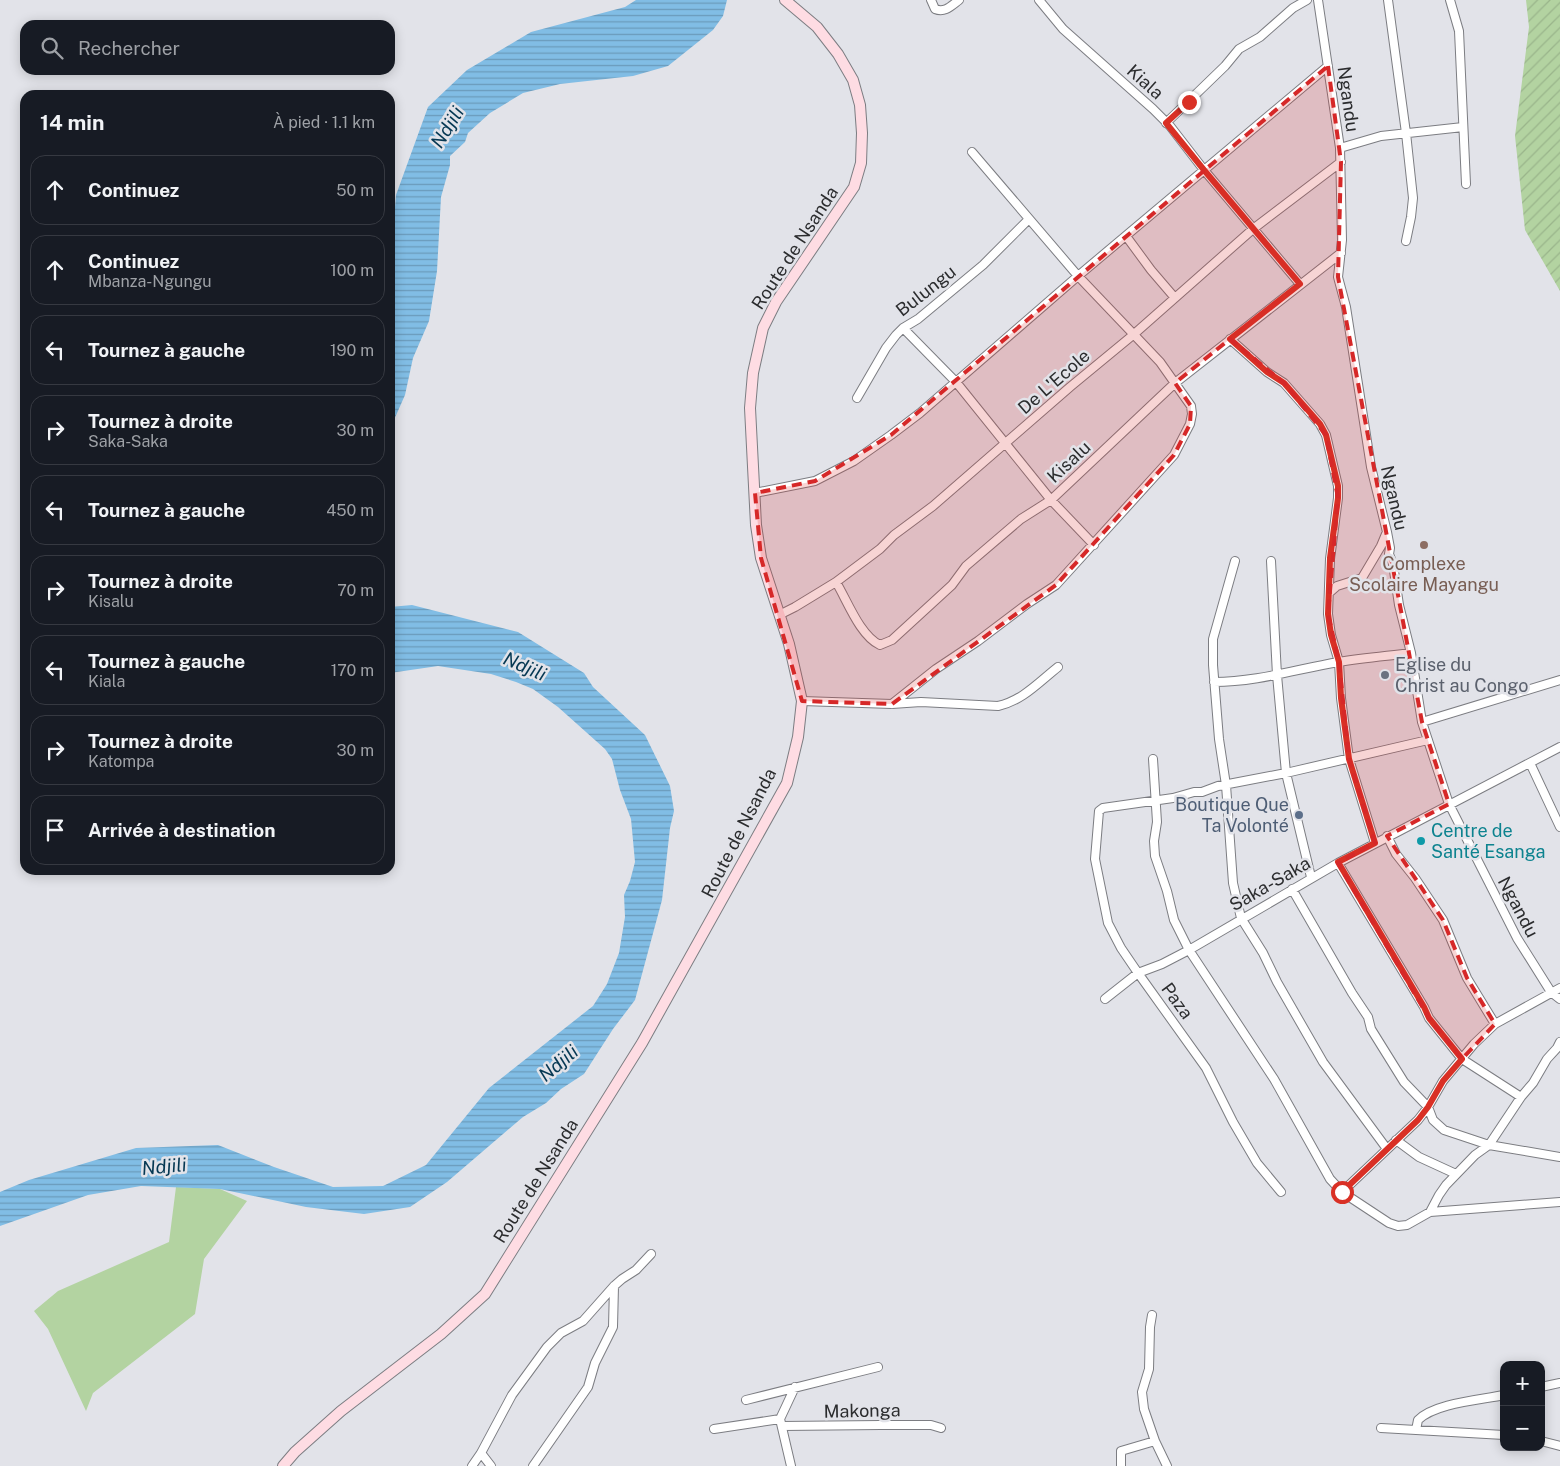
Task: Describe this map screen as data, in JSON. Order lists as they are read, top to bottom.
{
  "streets": {
    "street": [
      "Kiala",
      "Ngandu",
      "Route de Nsanda",
      "Bulungu",
      "De L'Ecole",
      "Kisalu",
      "Saka-Saka",
      "Paza",
      "Makonga"
    ]
  },
  "crossings": [
    ["Kiala", "De L'Ecole"],
    ["Kiala", "Kisalu"],
    ["Ngandu", "De L'Ecole"],
    ["Ngandu", "Kisalu"],
    ["Ngandu", "Saka-Saka"],
    ["Route de Nsanda", "De L'Ecole"],
    ["De L'Ecole", "Kisalu"],
    ["Saka-Saka", "Paza"]
  ],
  "water": ["Ndjili"],
  "places": [
    "Complexe Scolaire Mayangu",
    "Eglise du Christ au Congo",
    "Boutique Que Ta Volonté",
    "Centre de Santé Esanga"
  ],
  "page": {
    "search": "Rechercher",
    "heading": ["14 min", "À pied · 1.1 km"],
    "list": [
      ["Continuez", "50 m"],
      ["Continuez", "Mbanza-Ngungu", "100 m"],
      ["Tournez à gauche", "190 m"],
      ["Tournez à droite", "Saka-Saka", "30 m"],
      ["Tournez à gauche", "450 m"],
      ["Tournez à droite", "Kisalu", "70 m"],
      ["Tournez à gauche", "Kiala", "170 m"],
      ["Tournez à droite", "Katompa", "30 m"],
      "Arrivée à destination"
    ],
    "map_buttons": ["+", "−"]
  }
}
